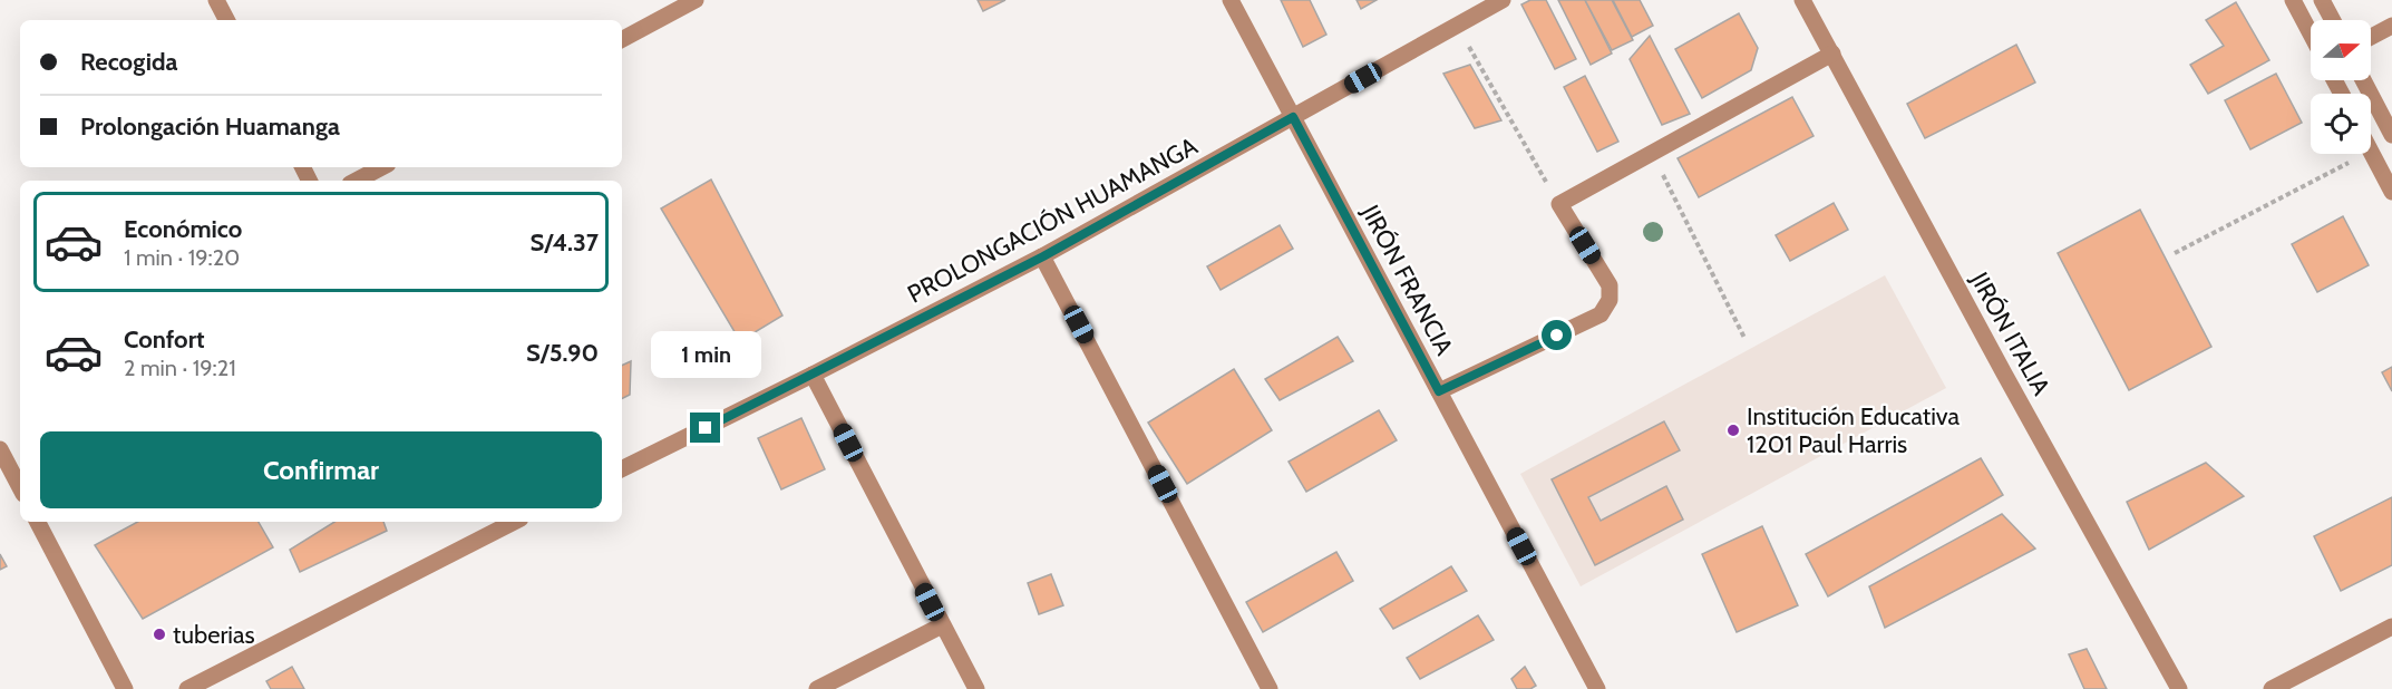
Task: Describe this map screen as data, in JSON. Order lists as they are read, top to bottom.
{
  "streets": {
    "street": ["PROLONGACIÓN HUAMANGA", "JIRÓN FRANCIA", "JIRÓN ITALIA"]
  },
  "crossings": [
    ["PROLONGACIÓN HUAMANGA", "JIRÓN FRANCIA"]
  ],
  "places": ["Institución Educativa 1201 Paul Harris", "tuberias"],
  "north": "right",
  "page": {
    "banner": ["Recogida", "Prolongación Huamanga"],
    "list": [
      {
        "name": "Económico",
        "note": "1 min · 19:20",
        "value": "S/4.37"
      },
      {
        "name": "Confort",
        "note": "2 min · 19:21",
        "value": "S/5.90"
      }
    ],
    "bubble": "1 min",
    "buttons": "Confirmar"
  }
}
